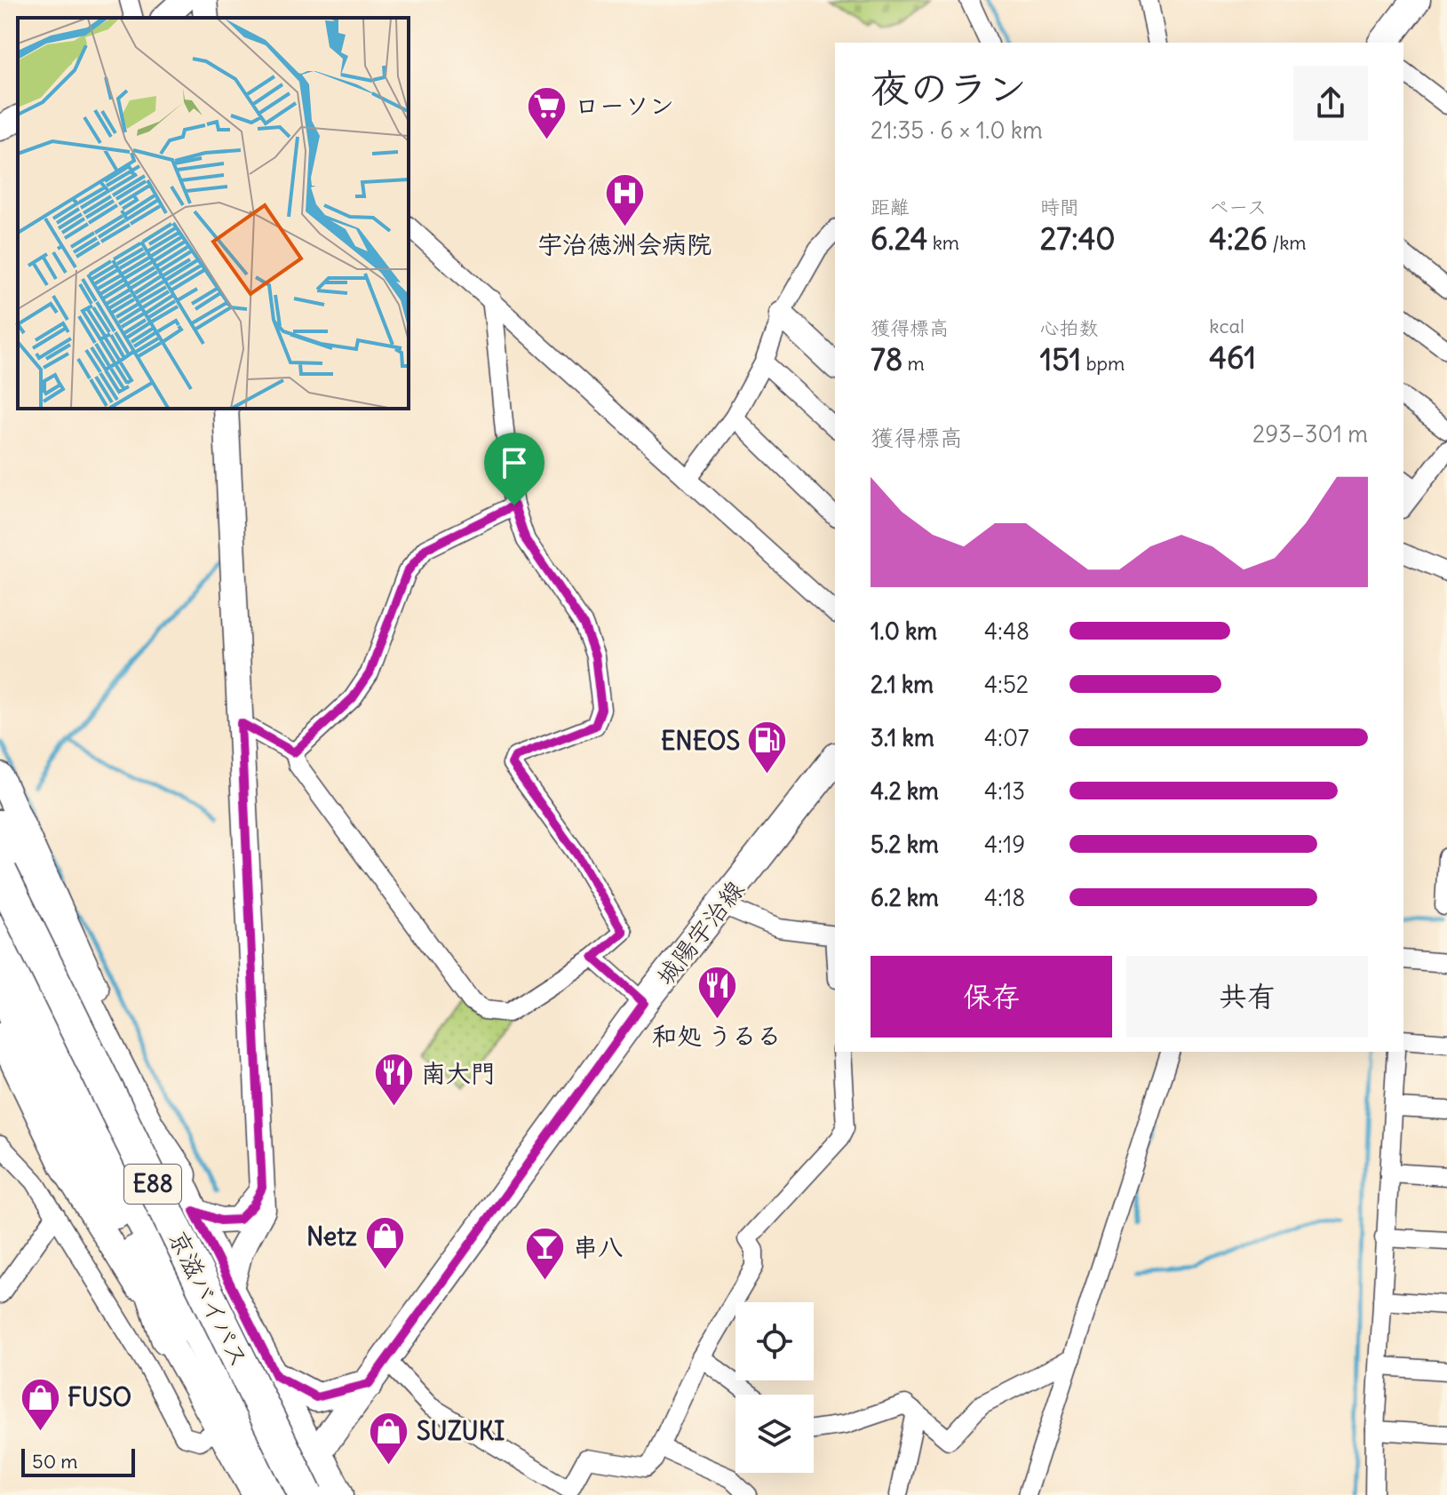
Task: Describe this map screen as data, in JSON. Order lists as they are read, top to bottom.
{
  "streets": {
    "highway": ["E88", "京滋バイパス"],
    "main road": ["城陽宇治線"]
  },
  "places": {
    "supermarket": ["ローソン"],
    "hospital": ["宇治徳洲会病院"],
    "fuel station": ["ENEOS"],
    "restaurant": ["和処 うるる", "南大門"],
    "shop": ["Netz", "FUSO", "SUZUKI"],
    "bar": ["串八"]
  },
  "scale_bar": "50 m",
  "page": {
    "heading": ["夜のラン", "21:35 · 6 × 1.0 km"],
    "stats": [
      ["距離", "6.24 km"],
      ["時間", "27:40"],
      ["ペース", "4:26 /km"],
      ["獲得標高", "78 m"],
      ["心拍数", "151 bpm"],
      ["kcal", "461"]
    ],
    "chart": ["獲得標高", "293–301 m"],
    "list": [
      {
        "name": "1.0 km",
        "note": "4:48"
      },
      {
        "name": "2.1 km",
        "note": "4:52"
      },
      {
        "name": "3.1 km",
        "note": "4:07"
      },
      {
        "name": "4.2 km",
        "note": "4:13"
      },
      {
        "name": "5.2 km",
        "note": "4:19"
      },
      {
        "name": "6.2 km",
        "note": "4:18"
      }
    ],
    "buttons": ["保存", "共有"],
    "scale": "50 m"
  }
}
